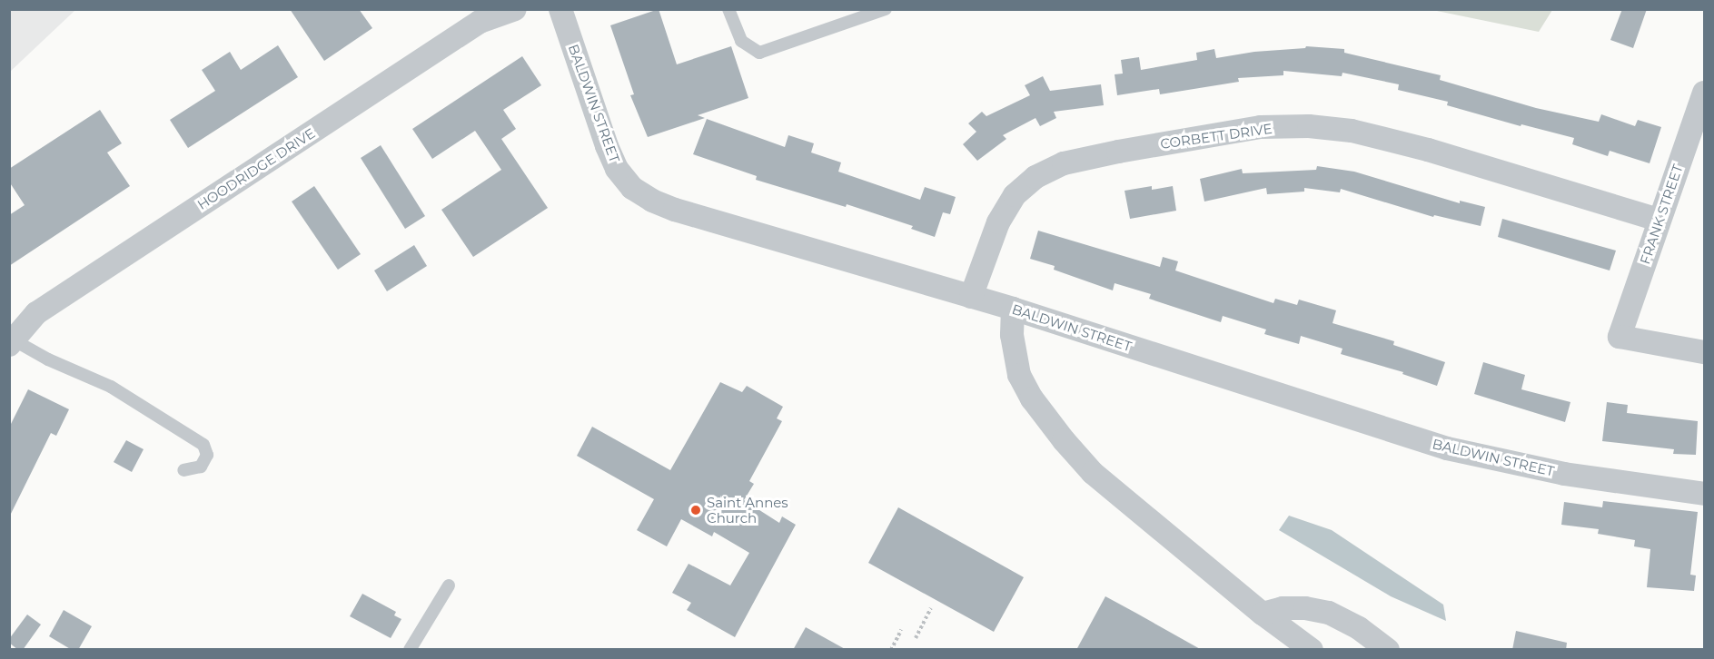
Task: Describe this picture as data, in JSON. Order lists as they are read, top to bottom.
{
  "streets": {
    "street": [
      "BALDWIN STREET",
      "CORBETT DRIVE",
      "HOODRIDGE DRIVE",
      "FRANK STREET"
    ]
  },
  "crossings": [
    ["BALDWIN STREET", "CORBETT DRIVE"],
    ["CORBETT DRIVE", "FRANK STREET"]
  ],
  "places": ["Saint Annes Church"]
}
